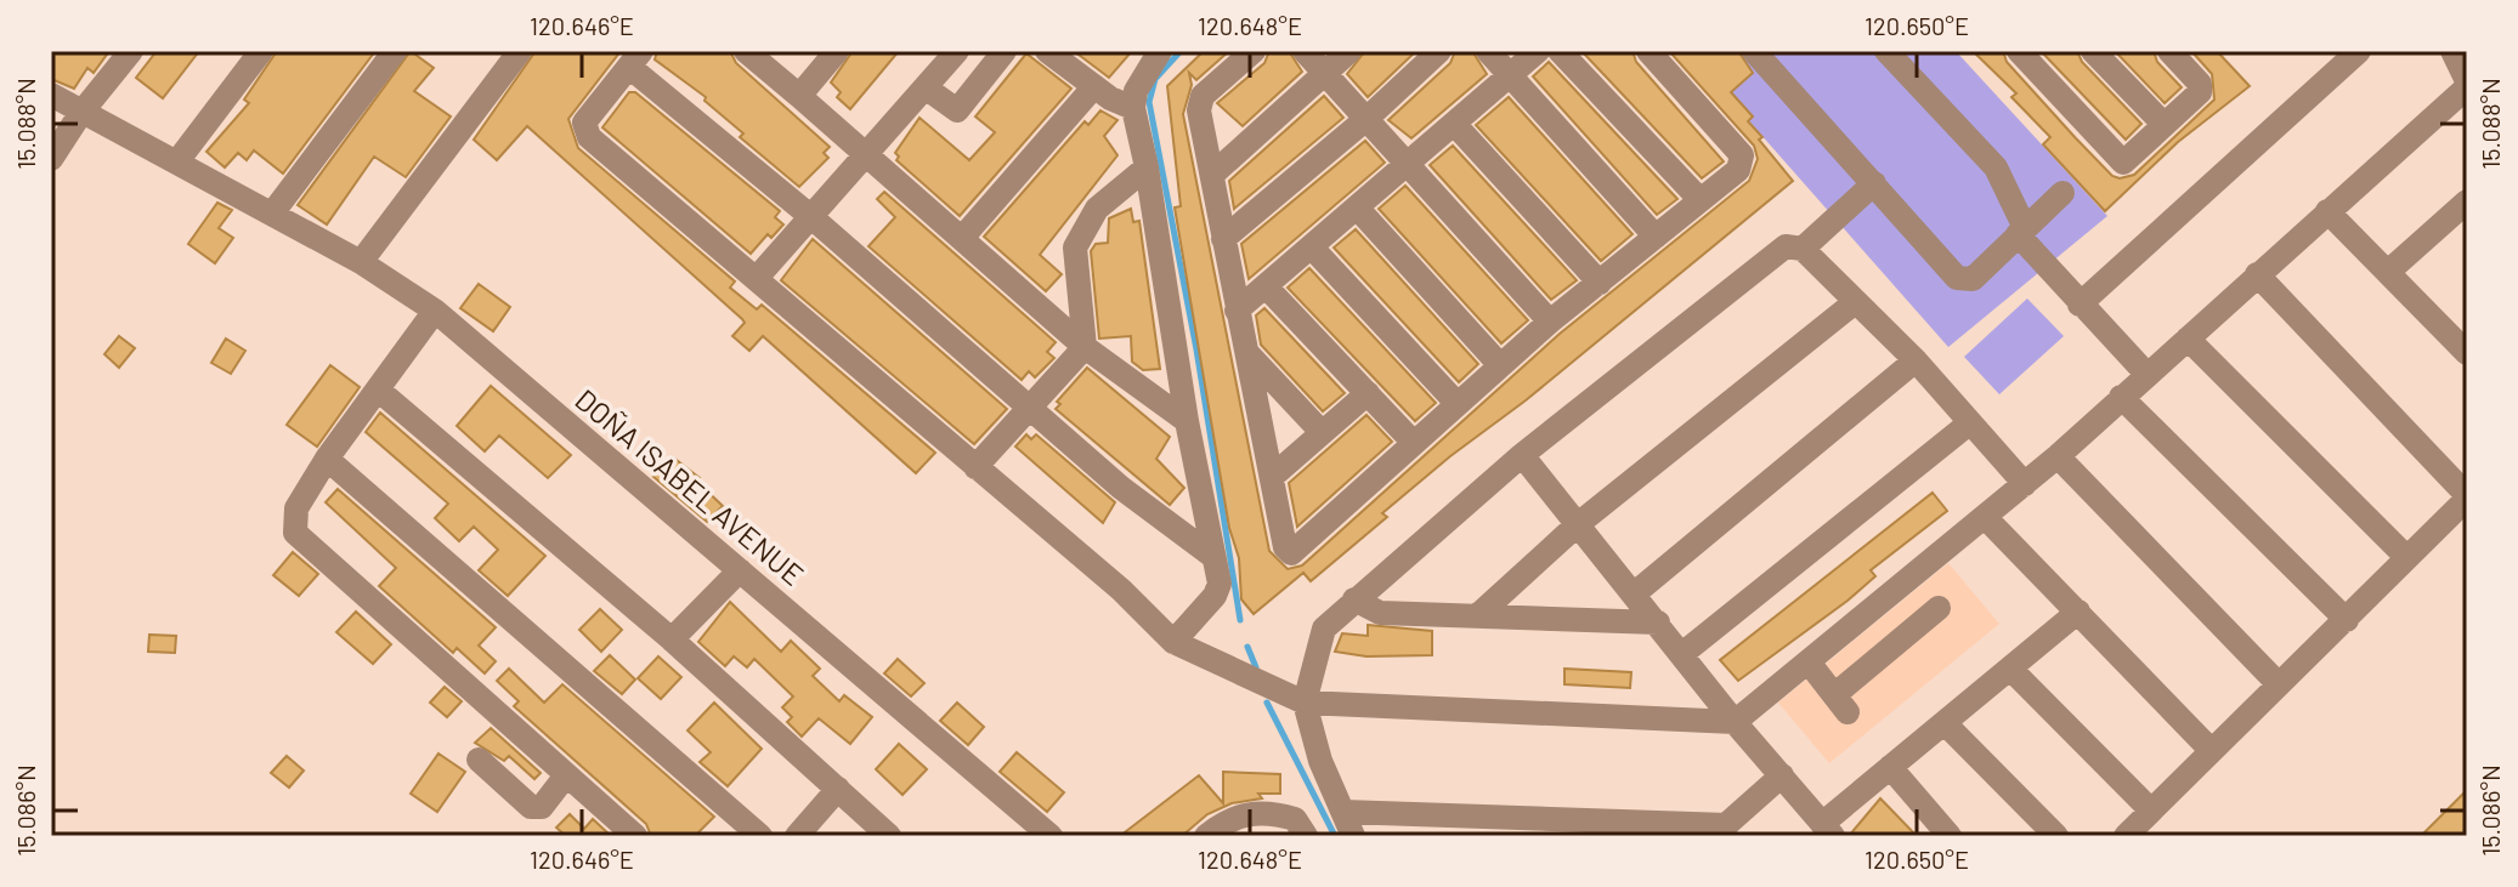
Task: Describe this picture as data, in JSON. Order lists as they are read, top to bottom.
{
  "streets": {
    "street": ["DOÑA ISABEL AVENUE"]
  },
  "coordinates": [
    "120.646°E",
    "120.648°E",
    "120.650°E",
    "15.088°N",
    "15.086°N"
  ]
}
